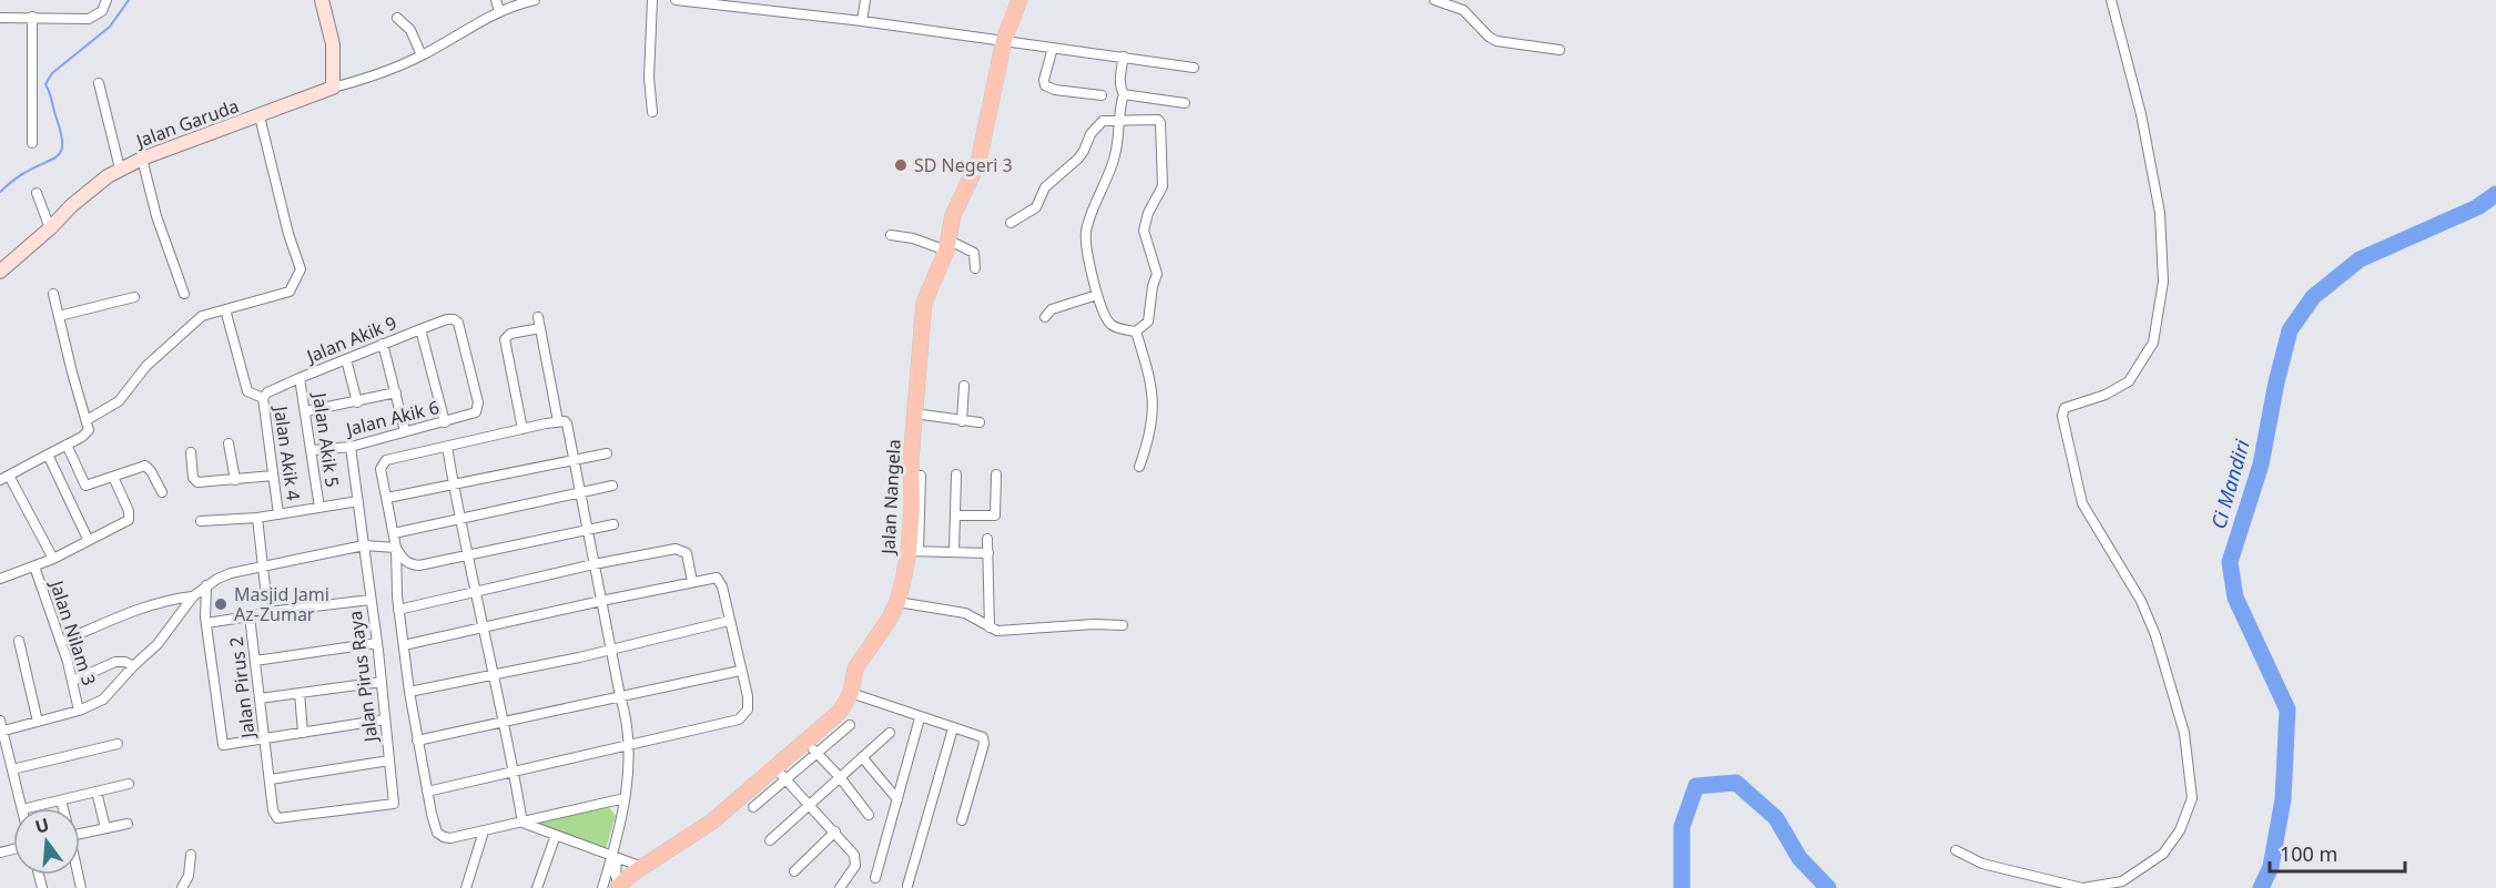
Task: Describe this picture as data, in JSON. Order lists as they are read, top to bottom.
{
  "streets": {
    "main road": ["Jalan Nangela"],
    "street": [
      "Jalan Garuda",
      "Jalan Akik 9",
      "Jalan Akik 6",
      "Jalan Akik 5",
      "Jalan Akik 4",
      "Jalan Nilam 3",
      "Jalan Pirus Raya",
      "Jalan Pirus 2"
    ]
  },
  "crossings": [
    ["Jalan Akik 9", "Jalan Akik 6"],
    ["Jalan Akik 9", "Jalan Akik 5"],
    ["Jalan Akik 9", "Jalan Akik 4"],
    ["Jalan Akik 6", "Jalan Akik 5"],
    ["Jalan Akik 6", "Jalan Pirus Raya"],
    ["Jalan Pirus Raya", "Jalan Pirus 2"]
  ],
  "water": ["Ci Mandiri"],
  "places": ["SD Negeri 3", "Masjid Jami Az-Zumar"],
  "scale_bar": "100 m",
  "north": "top"
}
